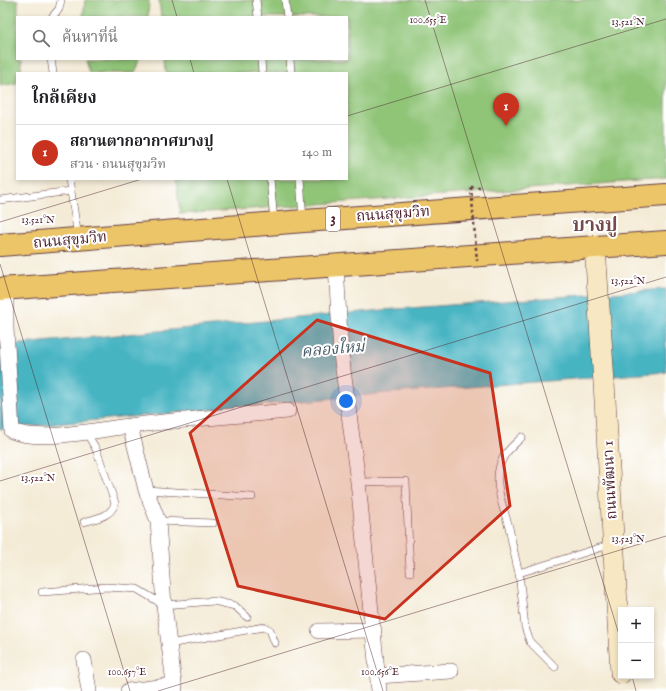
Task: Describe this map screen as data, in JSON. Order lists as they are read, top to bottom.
{
  "streets": {
    "highway": ["ถนนสุขุมวิท", "3"],
    "main road": ["ถนนพัฒนา 1"]
  },
  "districts": ["บางปู"],
  "water": ["คลองใหม่"],
  "page": {
    "search": "ค้นหาที่นี่",
    "heading": "ใกล้เคียง",
    "pins": "1",
    "list": [
      {
        "mark": "1",
        "name": "สถานตากอากาศบางปู",
        "note": "สวน · ถนนสุขุมวิท",
        "value": "140 m"
      }
    ],
    "map_buttons": ["+", "−"]
  },
  "coordinates": [
    "100.655°E",
    "13.521°N",
    "13.522°N",
    "13.523°N",
    "100.657°E",
    "100.656°E"
  ]
}
